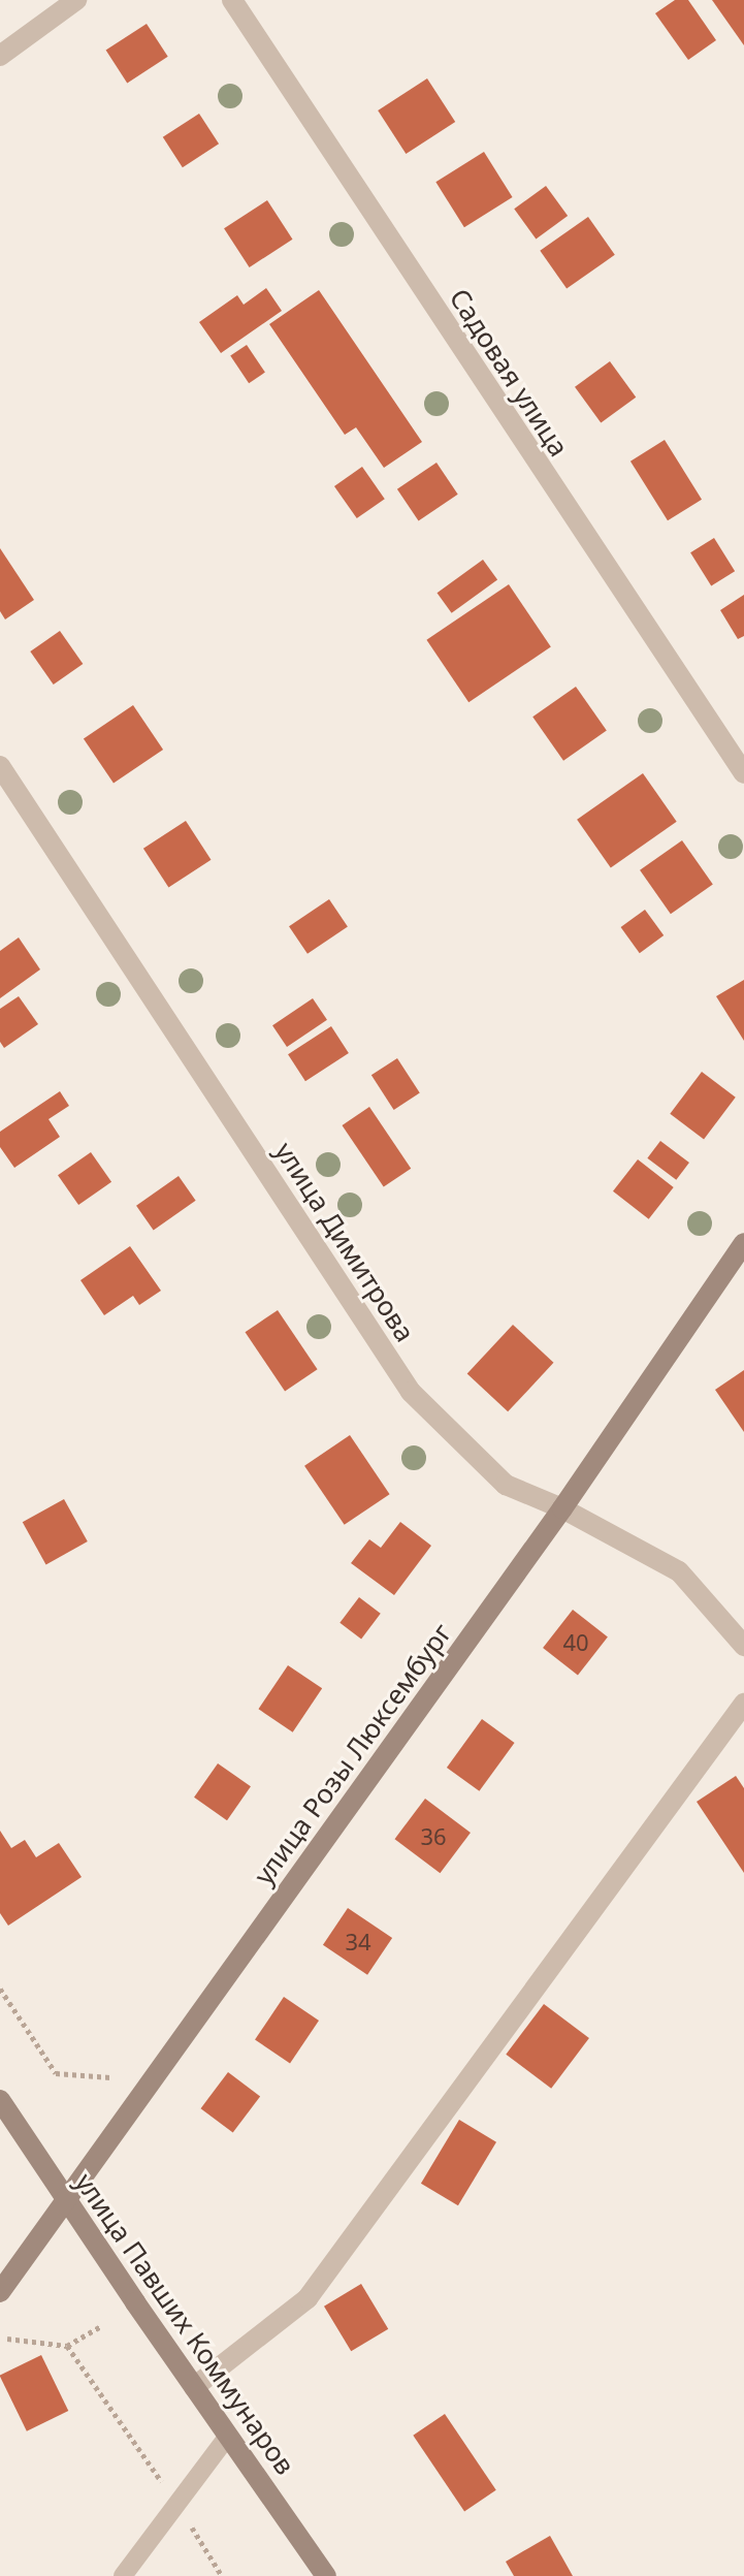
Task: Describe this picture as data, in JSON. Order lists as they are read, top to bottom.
{
  "streets": {
    "street": [
      "Садовая улица",
      "улица Димитрова",
      "улица Розы Люксембург",
      "улица Павших Коммунаров"
    ]
  },
  "crossings": [
    ["улица Димитрова", "улица Розы Люксембург"],
    ["улица Розы Люксембург", "улица Павших Коммунаров"]
  ],
  "house_numbers": ["40", "36", "34"]
}
